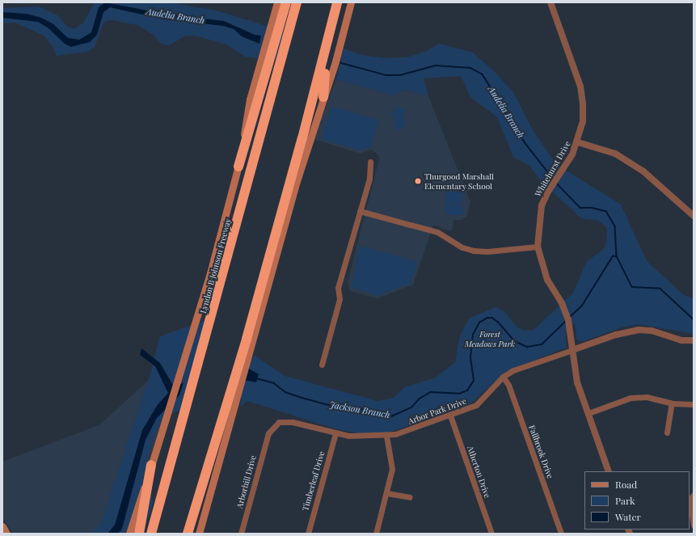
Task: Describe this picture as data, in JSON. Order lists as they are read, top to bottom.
{
  "streets": {
    "highway": ["Lyndon B Johnson Freeway"],
    "street": [
      "Whitehurst Drive",
      "Arbor Park Drive",
      "Fallbrook Drive",
      "Atherton Drive",
      "Timberleaf Drive",
      "Arborhill Drive"
    ]
  },
  "crossings": [
    ["Whitehurst Drive", "Arbor Park Drive"],
    ["Arbor Park Drive", "Fallbrook Drive"],
    ["Arbor Park Drive", "Atherton Drive"],
    ["Arbor Park Drive", "Timberleaf Drive"],
    ["Arbor Park Drive", "Arborhill Drive"]
  ],
  "water": ["Audelia Branch", "Jackson Branch"],
  "parks": ["Forest Meadows Park"],
  "places": ["Thurgood Marshall Elementary School"],
  "legend": ["Road", "Park", "Water"]
}
